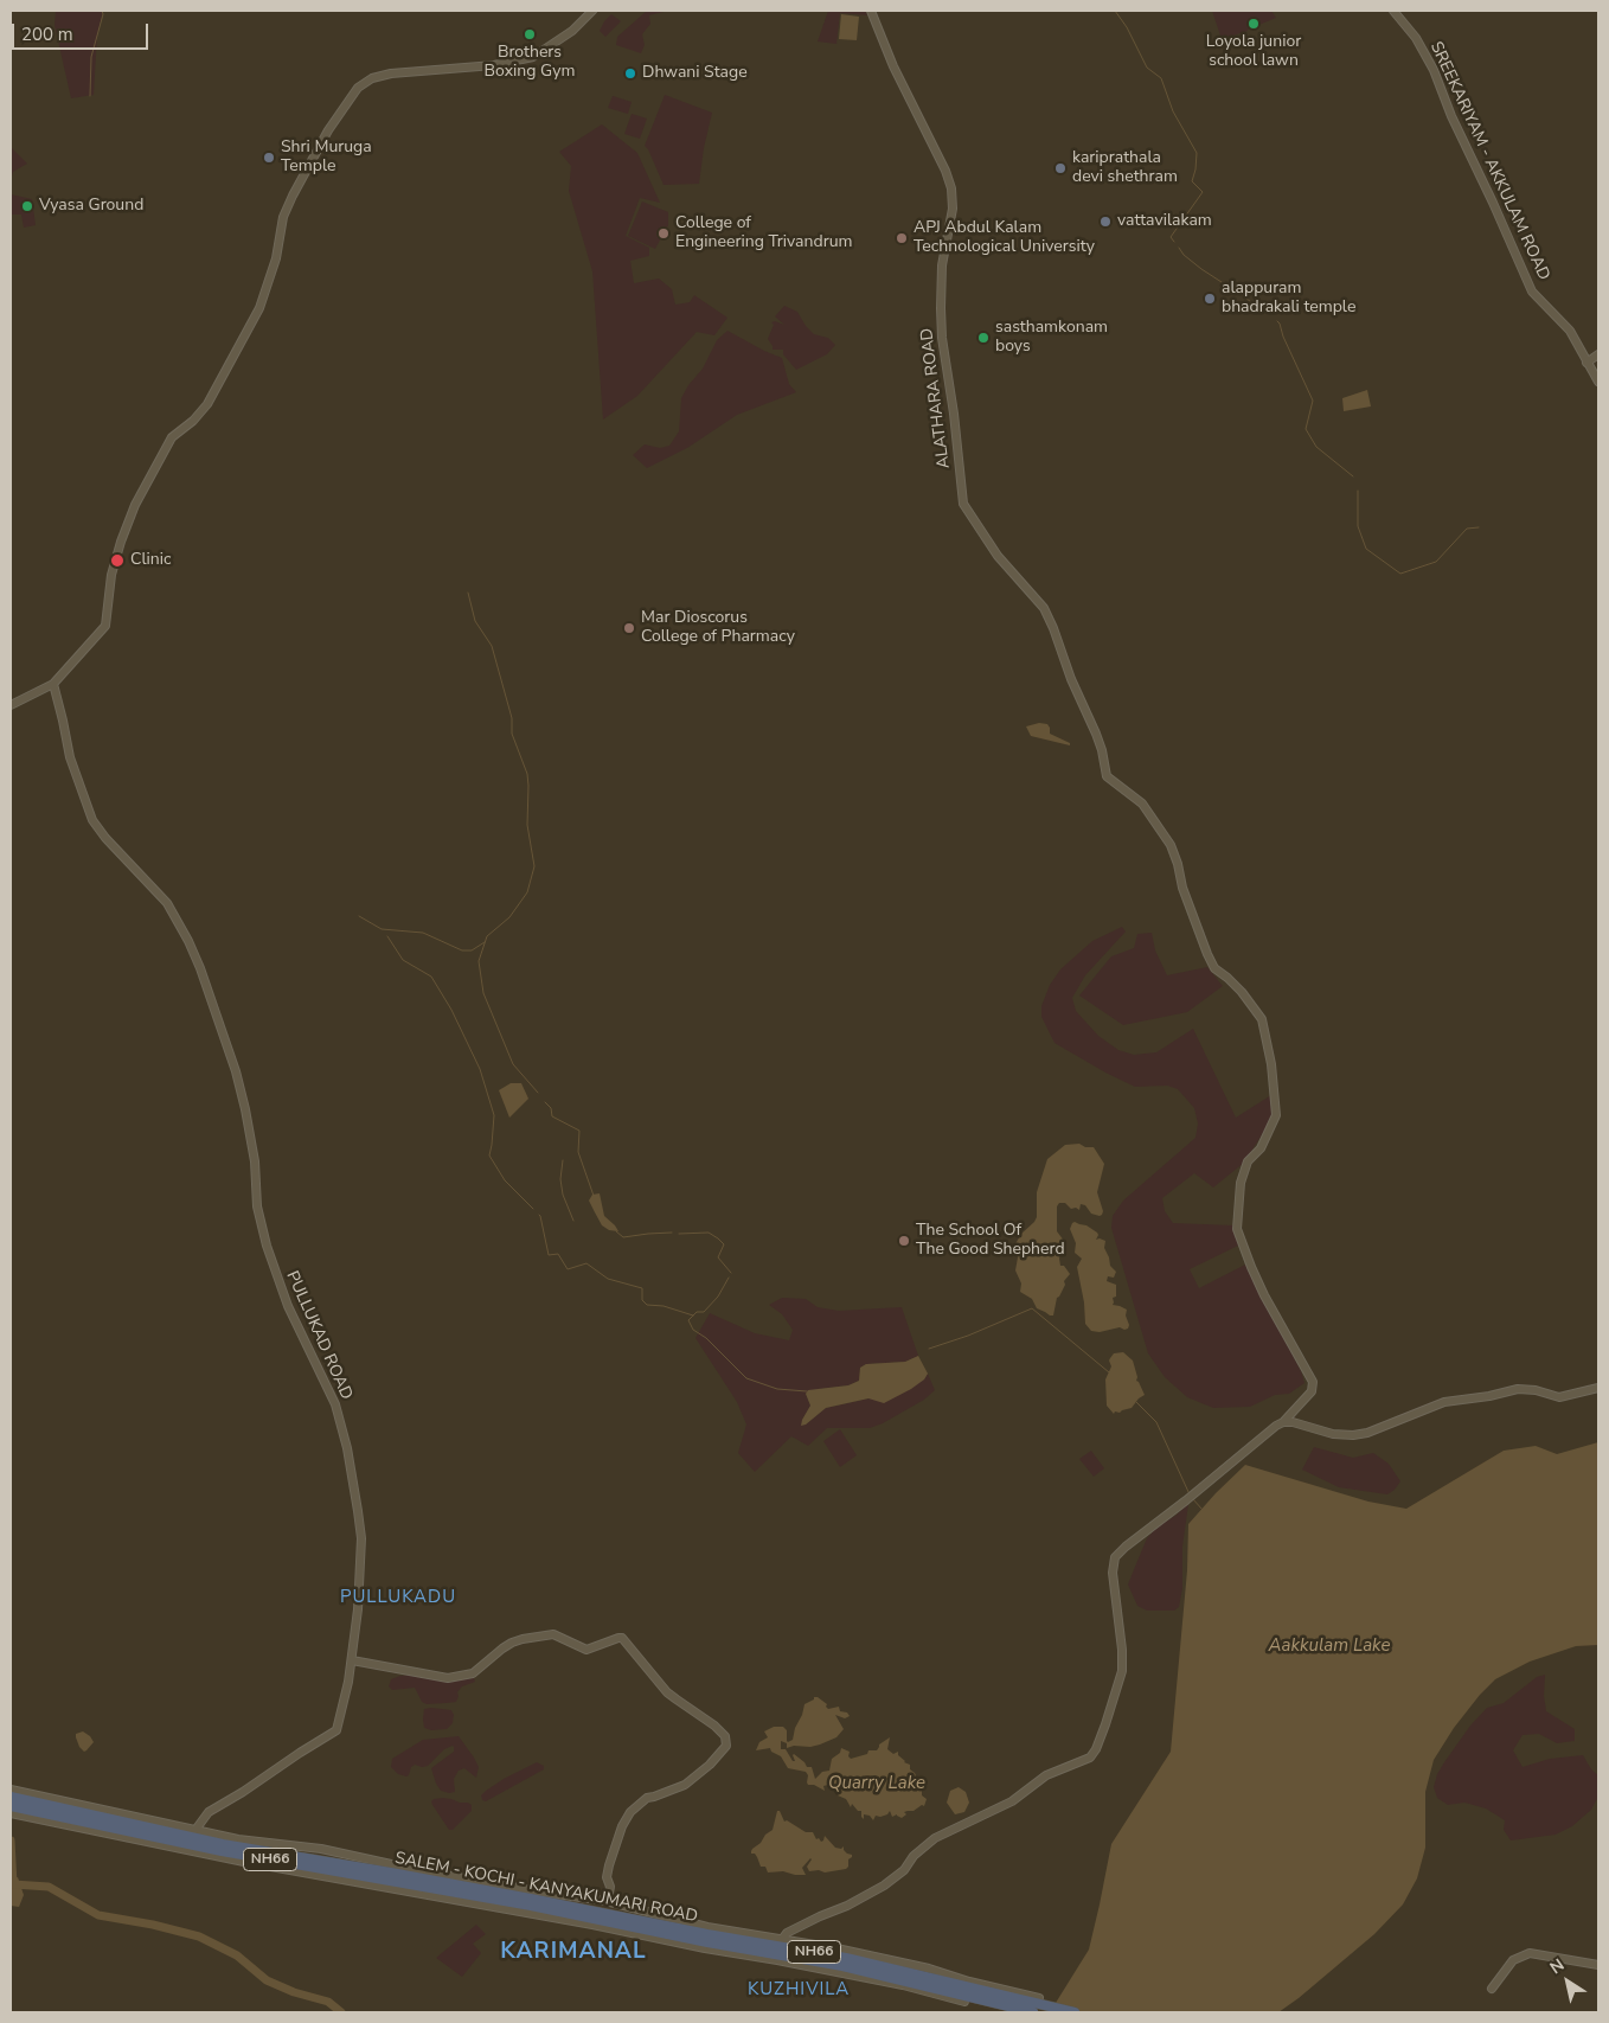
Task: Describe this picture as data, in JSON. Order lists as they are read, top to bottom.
{
  "streets": {
    "highway": ["NH66", "SALEM - KOCHI - KANYAKUMARI ROAD"],
    "street": ["SREEKARIYAM - AKKULAM ROAD", "ALATHARA ROAD", "PULLUKAD ROAD"]
  },
  "crossings": [
    ["ALATHARA ROAD", "SALEM - KOCHI - KANYAKUMARI ROAD"]
  ],
  "districts": ["PULLUKADU", "KARIMANAL", "KUZHIVILA"],
  "water": ["Aakkulam Lake", "Quarry Lake"],
  "places": [
    "Loyola junior school lawn",
    "Brothers Boxing Gym",
    "Dhwani Stage",
    "Shri Muruga Temple",
    "kariprathala devi shethram",
    "Vyasa Ground",
    "vattavilakam",
    "College of Engineering Trivandrum",
    "APJ Abdul Kalam Technological University",
    "alappuram bhadrakali temple",
    "sasthamkonam boys",
    "Clinic",
    "Mar Dioscorus College of Pharmacy",
    "The School Of The Good Shepherd"
  ],
  "scale_bar": "200 m",
  "north": "top left"
}
